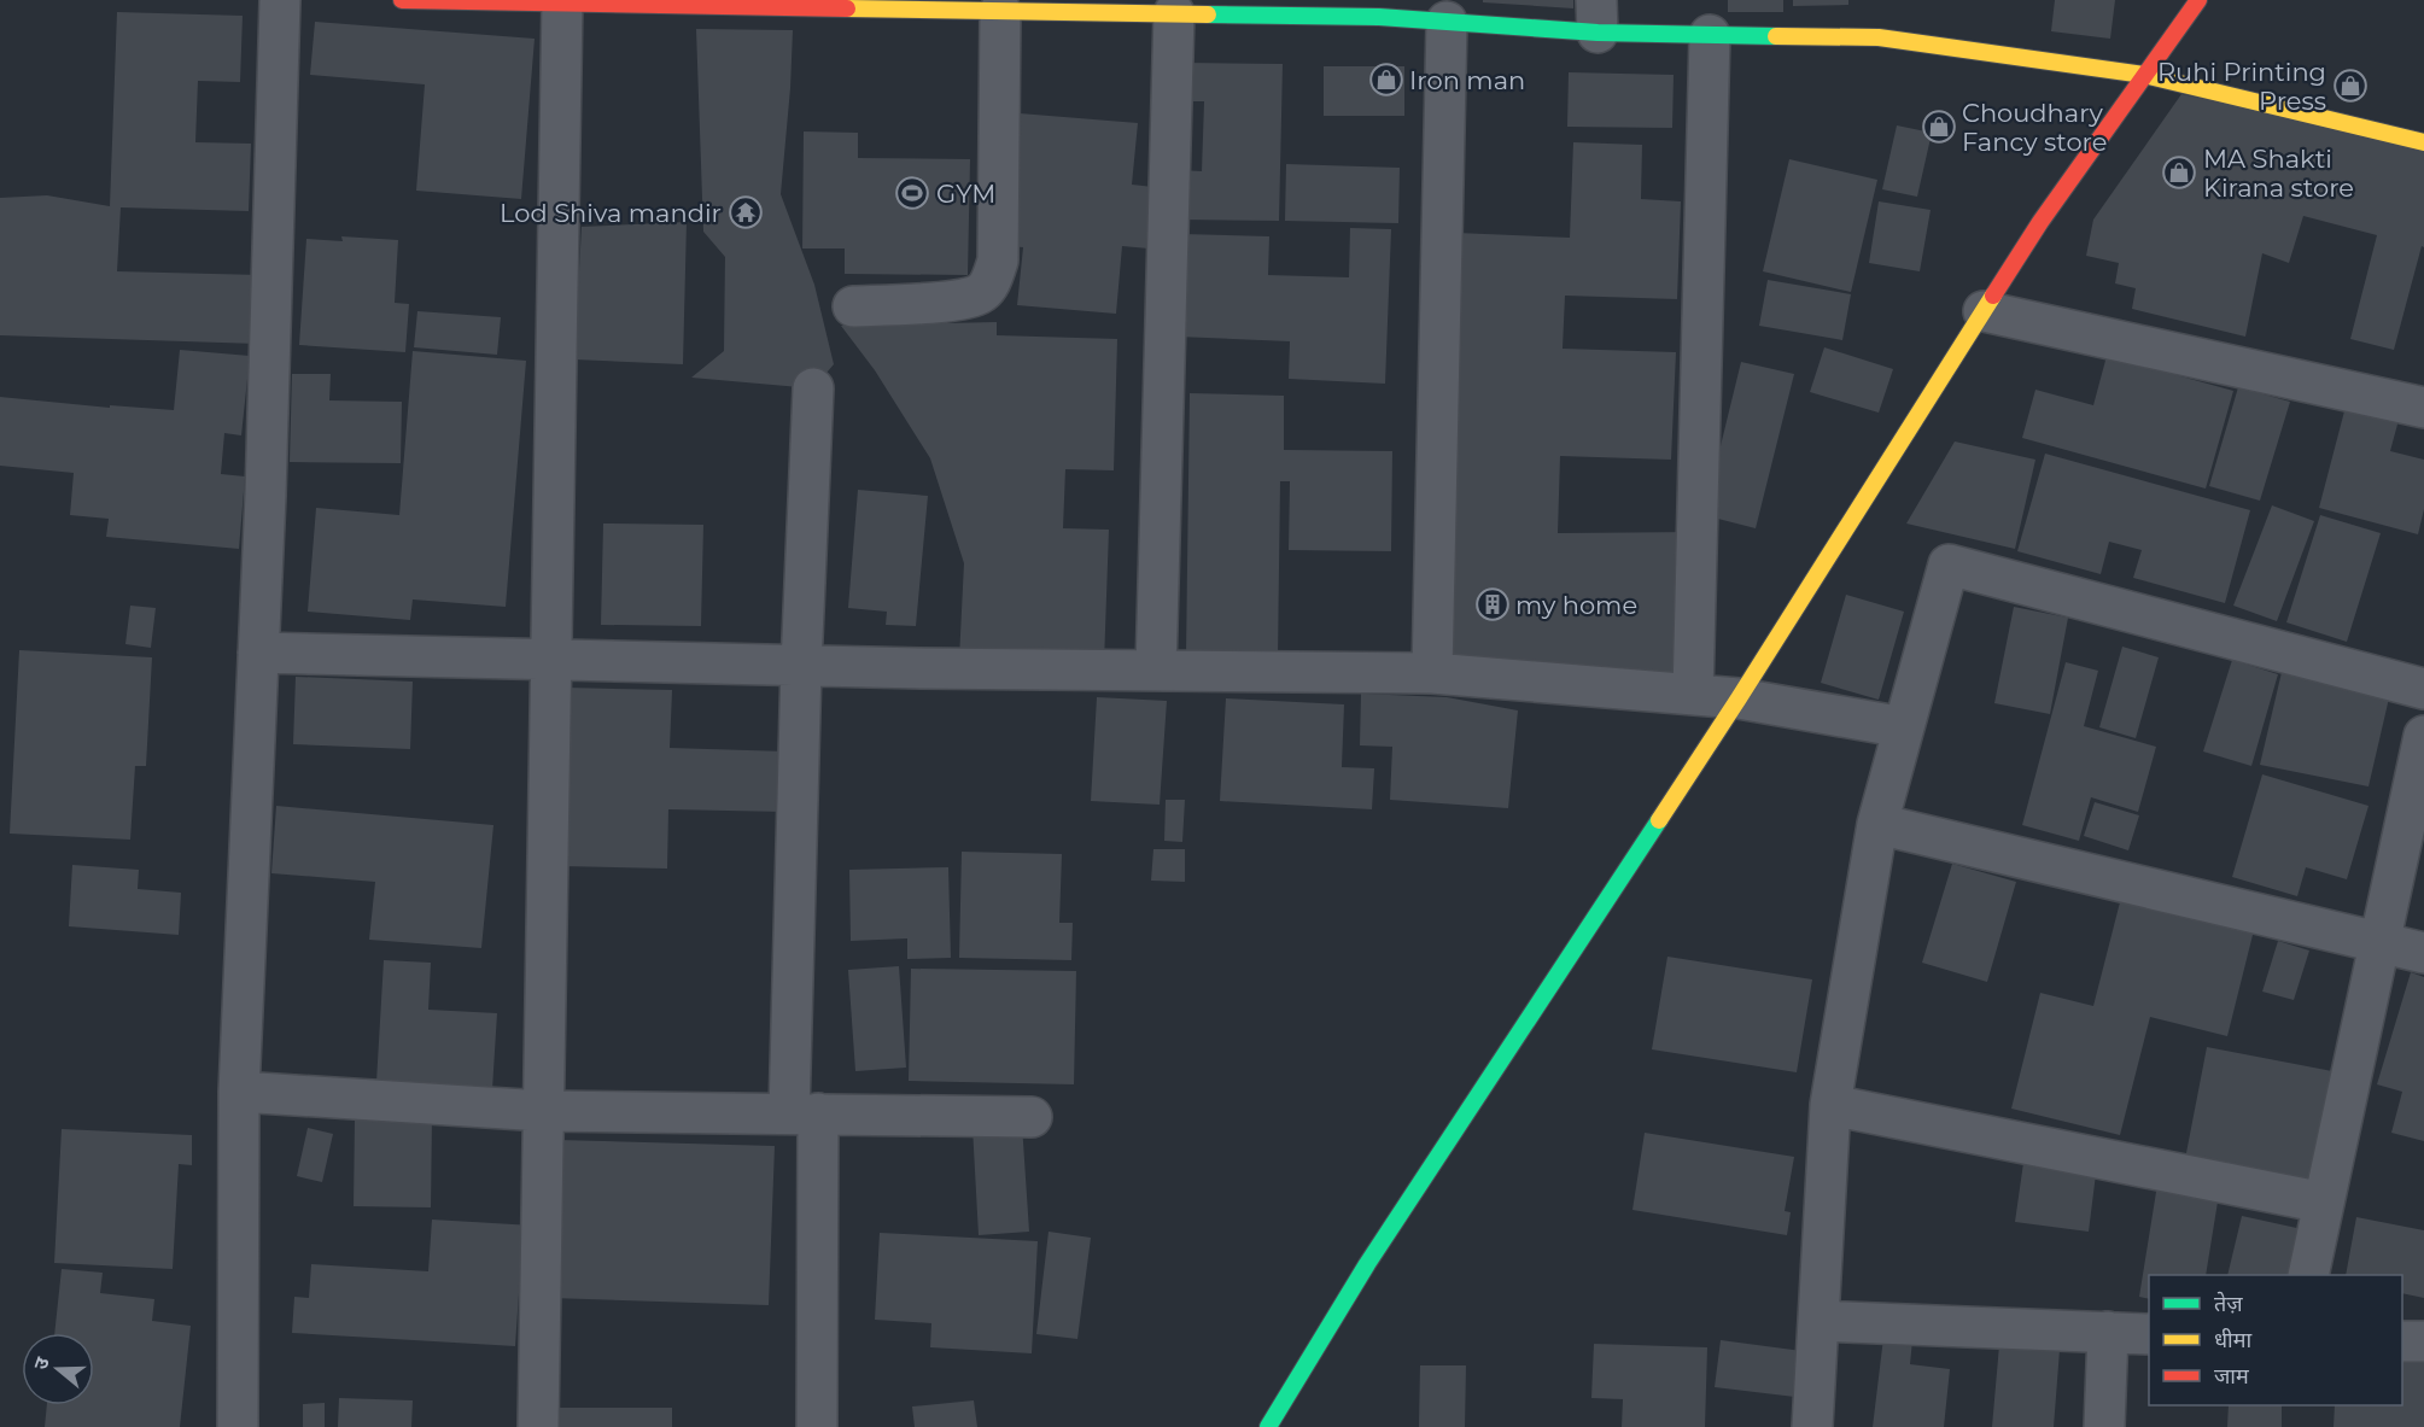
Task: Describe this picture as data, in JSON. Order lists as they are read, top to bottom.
{
  "places": {
    "shop": [
      "Iron man",
      "Ruhi Printing Press",
      "Choudhary Fancy store",
      "MA Shakti Kirana store"
    ],
    "sports": ["GYM"],
    "temple": ["Lod Shiva mandir"],
    "building": ["my home"]
  },
  "legend": ["तेज़", "धीमा", "जाम"],
  "north": "left"
}
